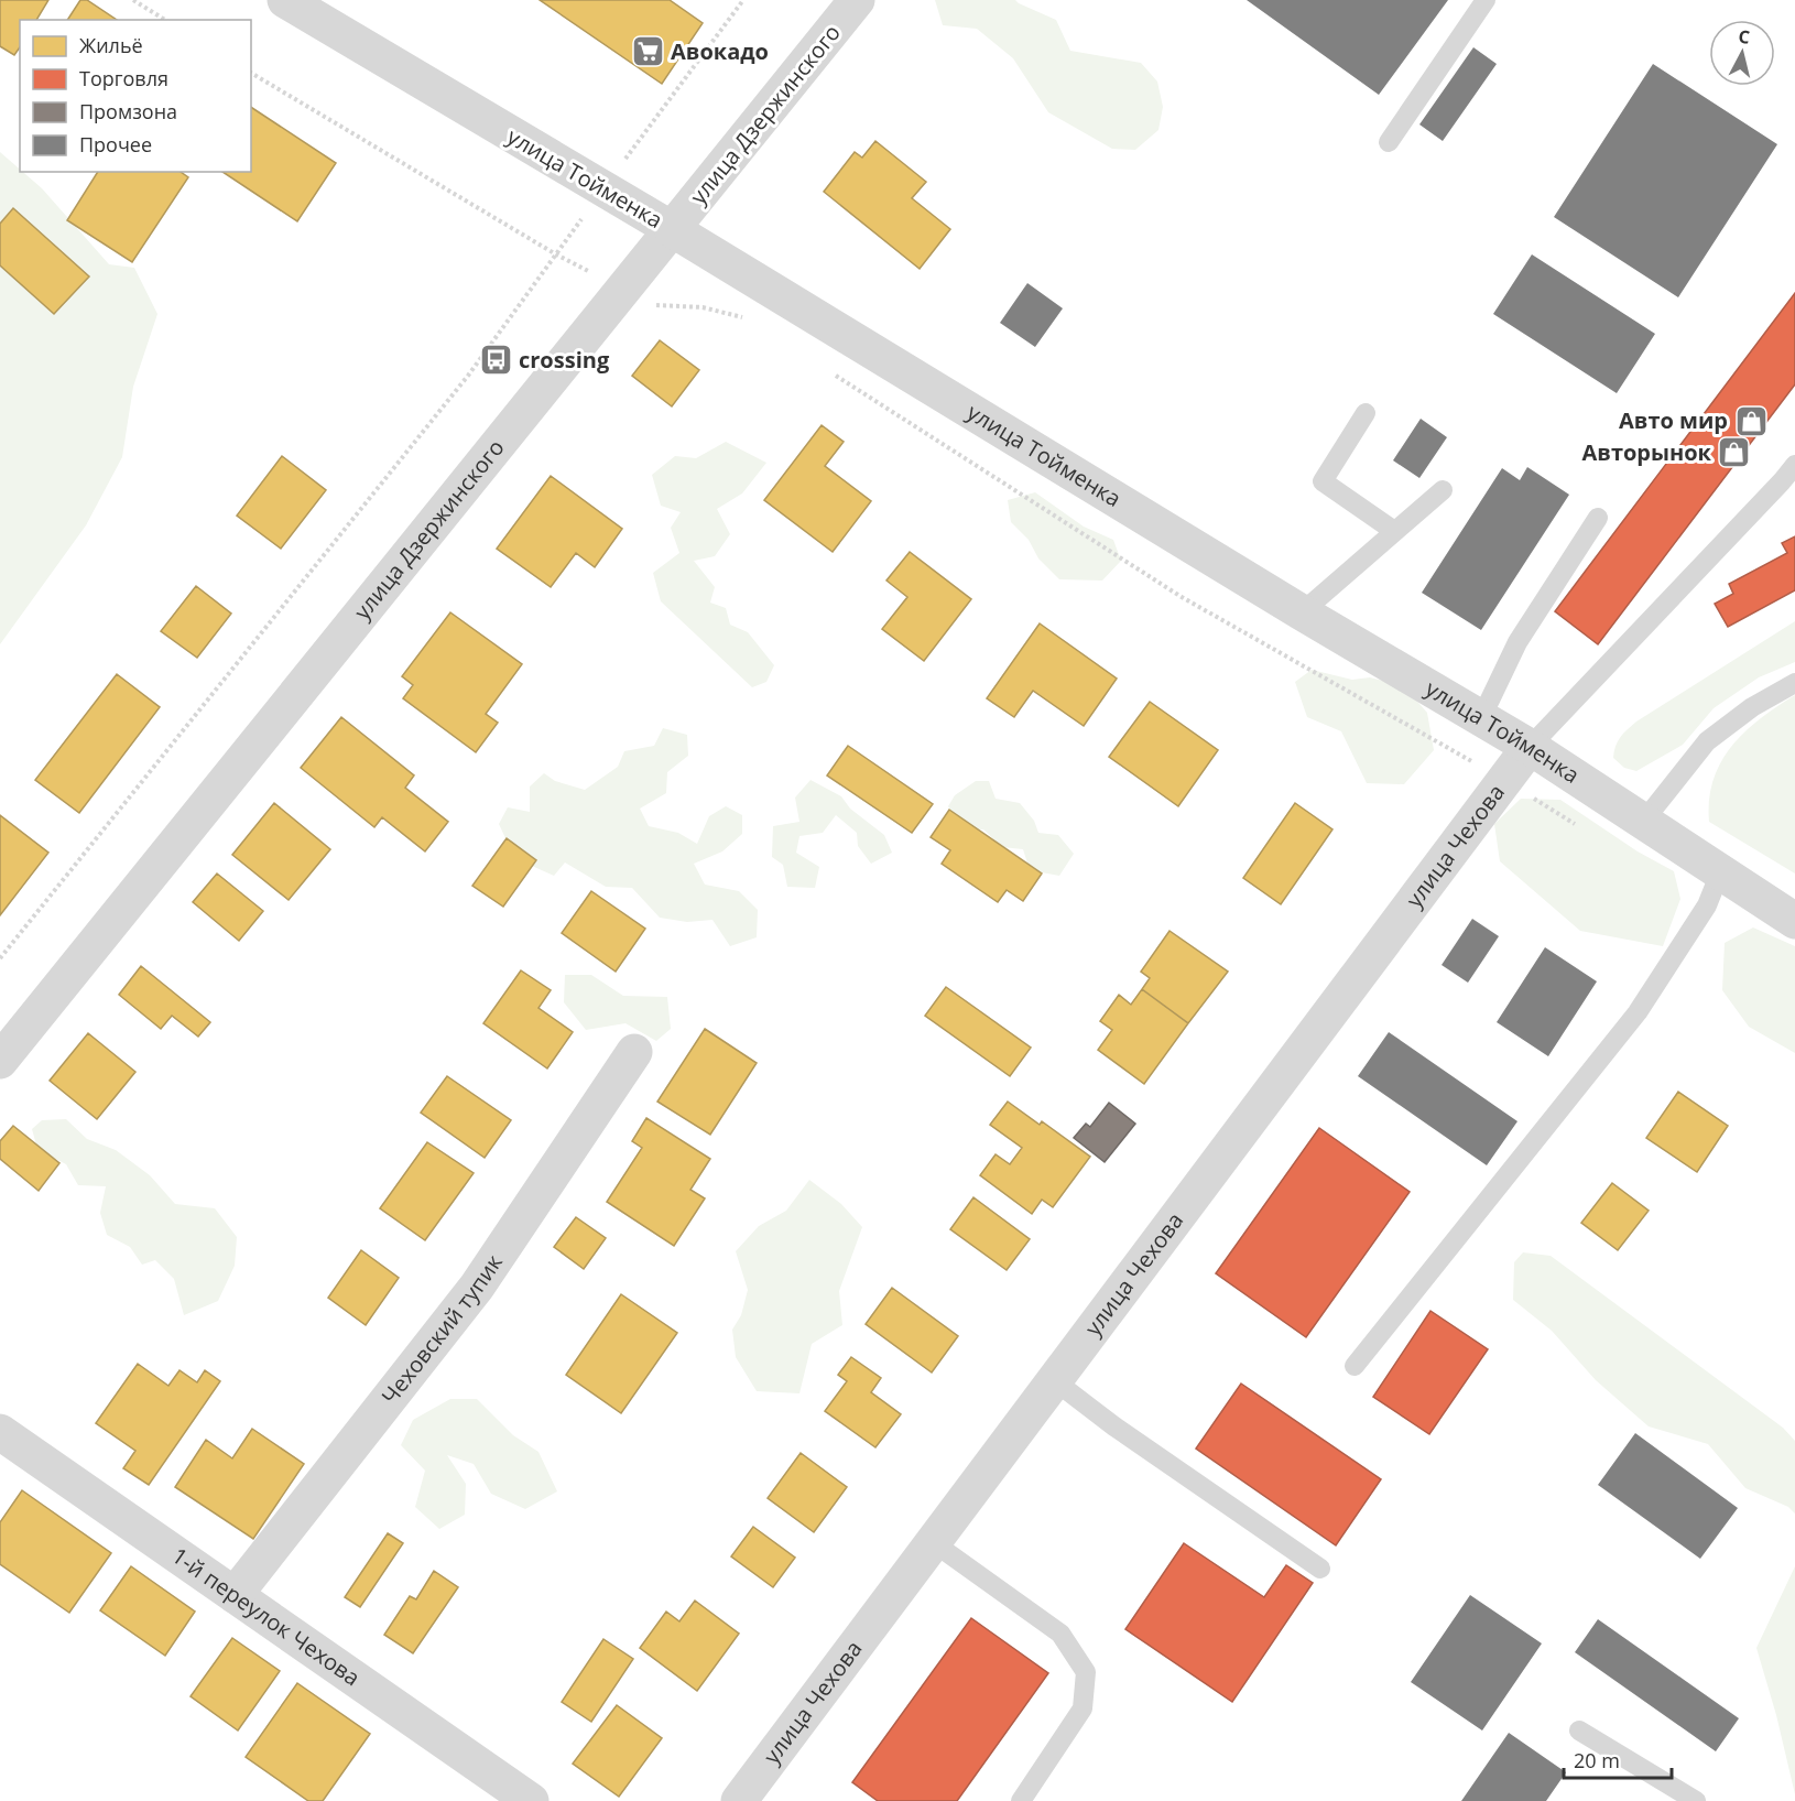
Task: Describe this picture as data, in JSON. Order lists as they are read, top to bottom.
{
  "streets": {
    "street": [
      "улица Дзержинского",
      "улица Тойменка",
      "улица Чехова",
      "Чеховский тупик",
      "1-й переулок Чехова"
    ]
  },
  "crossings": [
    ["улица Дзержинского", "улица Тойменка"],
    ["улица Тойменка", "улица Чехова"],
    ["Чеховский тупик", "1-й переулок Чехова"]
  ],
  "places": {
    "supermarket": ["Авокадо"],
    "bus stop": ["crossing"],
    "shop": ["Авто мир", "Авторынок"]
  },
  "legend": [
    "Жильё",
    "Торговля",
    "Промзона",
    "Прочее"
  ],
  "scale_bar": "20 m",
  "north": "top"
}
